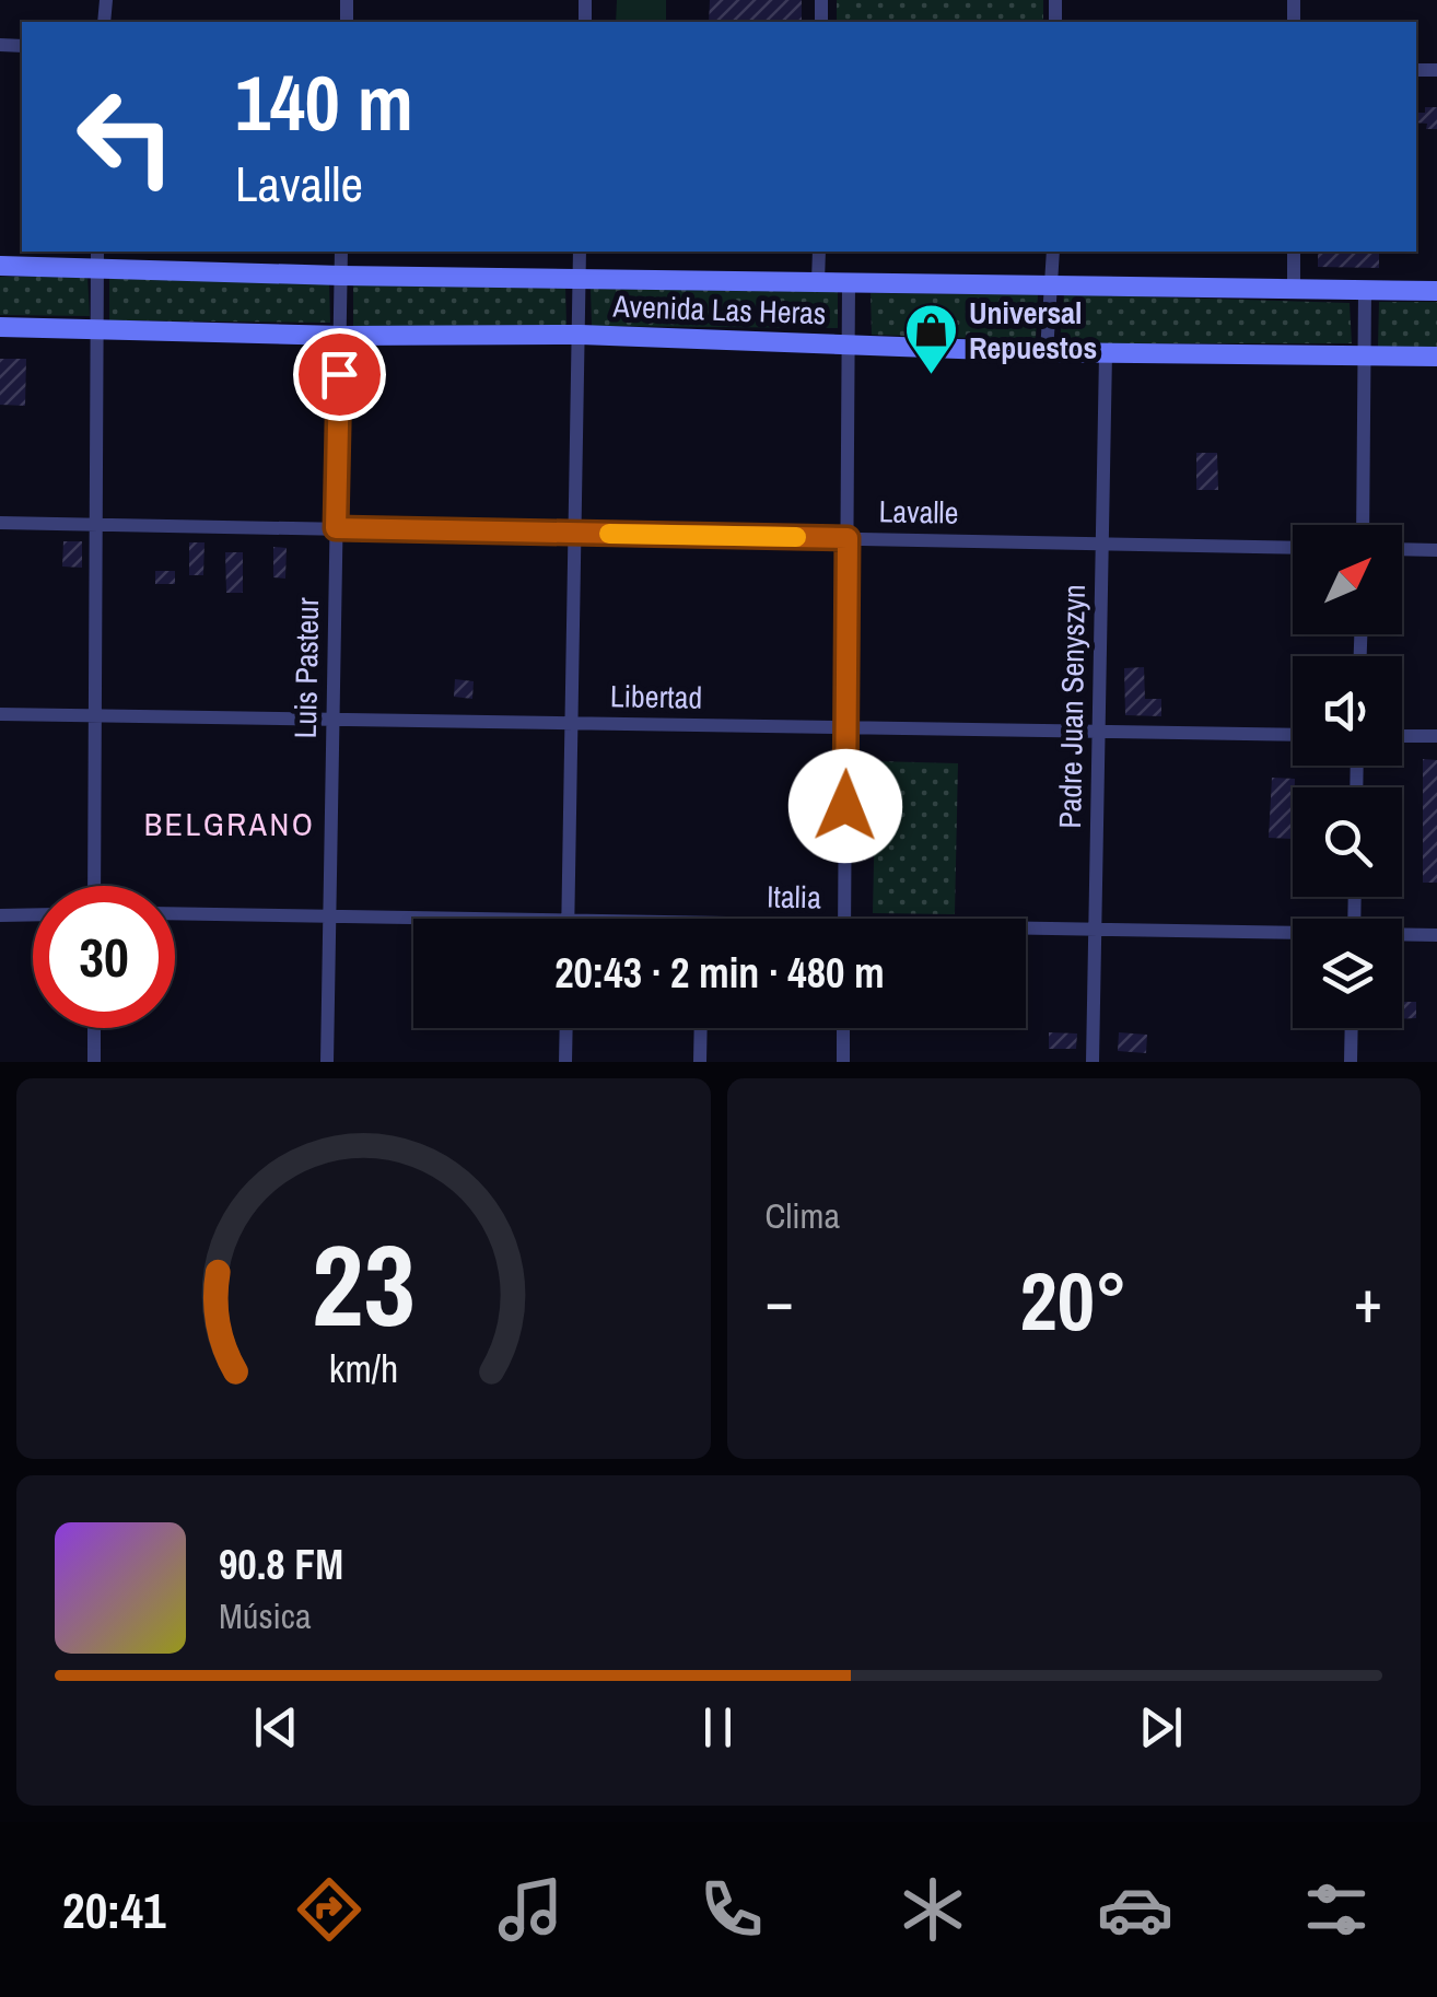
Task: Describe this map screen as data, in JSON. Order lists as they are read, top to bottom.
{
  "streets": {
    "main road": ["Avenida Las Heras"],
    "street": [
      "Lavalle",
      "Luis Pasteur",
      "Libertad",
      "Padre Juan Senyszyn",
      "Italia"
    ]
  },
  "crossings": [
    ["Avenida Las Heras", "Luis Pasteur"],
    ["Avenida Las Heras", "Padre Juan Senyszyn"],
    ["Lavalle", "Luis Pasteur"],
    ["Lavalle", "Padre Juan Senyszyn"],
    ["Luis Pasteur", "Libertad"],
    ["Luis Pasteur", "Italia"],
    ["Libertad", "Padre Juan Senyszyn"],
    ["Padre Juan Senyszyn", "Italia"]
  ],
  "districts": ["BELGRANO"],
  "places": {
    "shop": ["Universal Repuestos"]
  },
  "north": "top right",
  "page": {
    "turn": ["140 m", "Lavalle"],
    "limit": "30",
    "trip": "20:43 · 2 min · 480 m",
    "tile": "Clima",
    "heat": ["−", "20°", "+"],
    "song": ["90.8 FM", "Música"],
    "tabs": "20:41",
    "gauge": ["23", "km/h"]
  }
}
